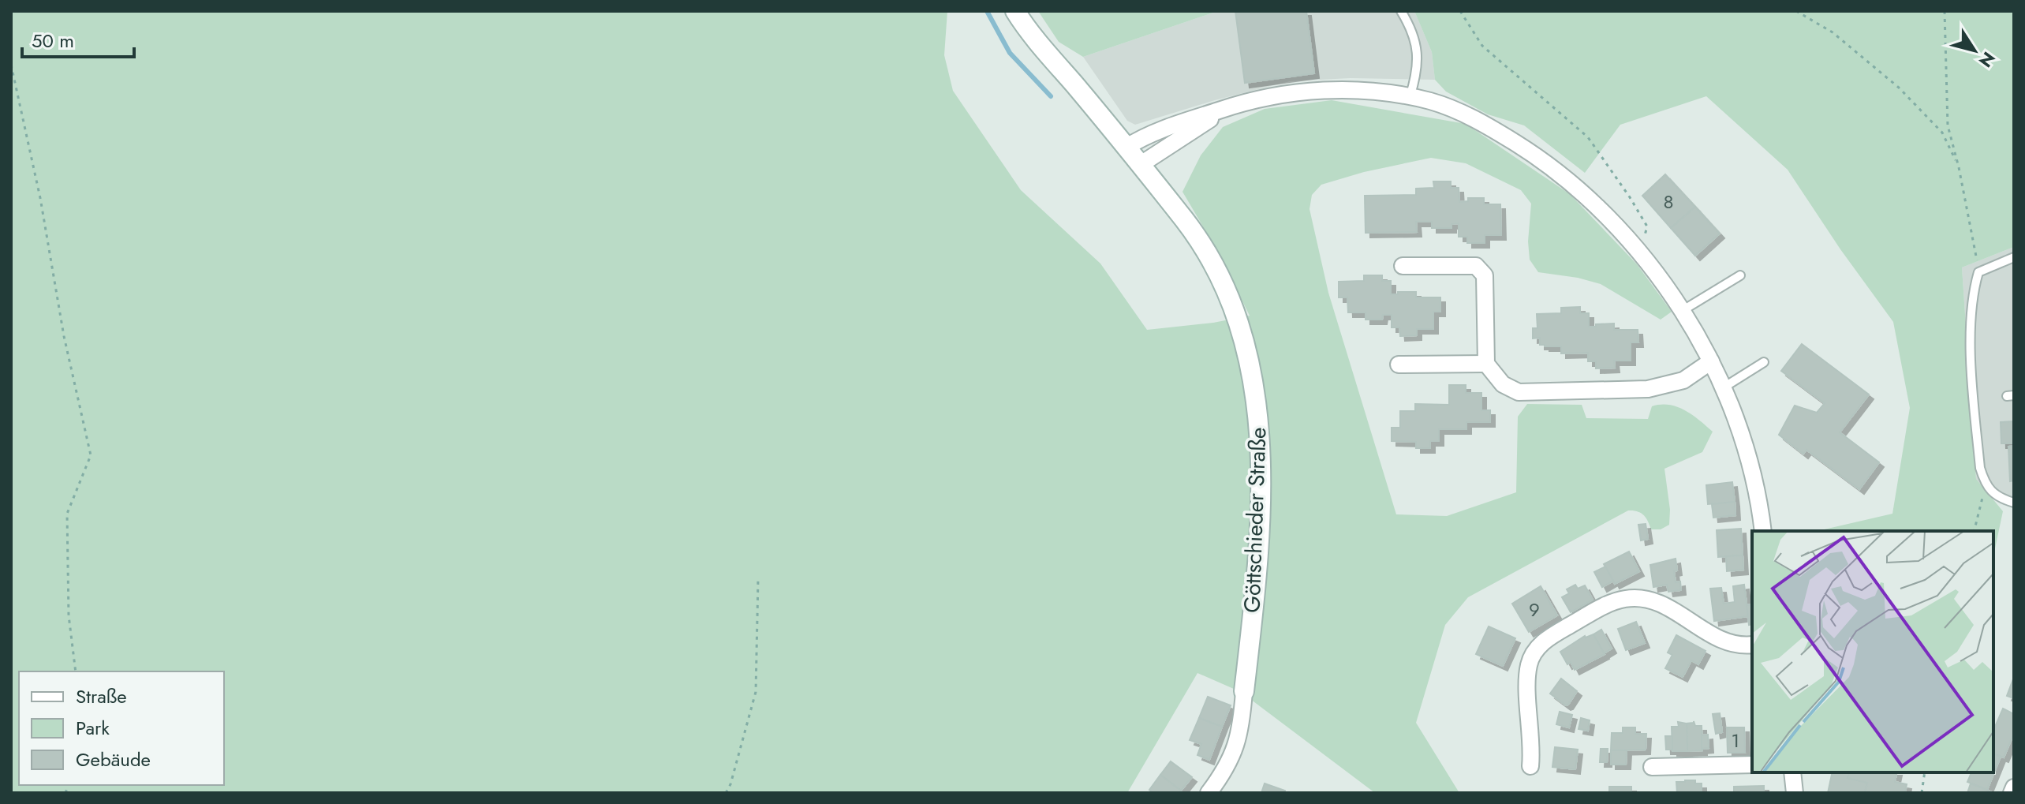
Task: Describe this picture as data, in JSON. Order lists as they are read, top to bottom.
{
  "streets": {
    "street": ["Göttschieder Straße"]
  },
  "house_numbers": ["8", "9", "1"],
  "legend": ["Straße", "Park", "Gebäude"],
  "scale_bar": "50 m",
  "north": "bottom right"
}
